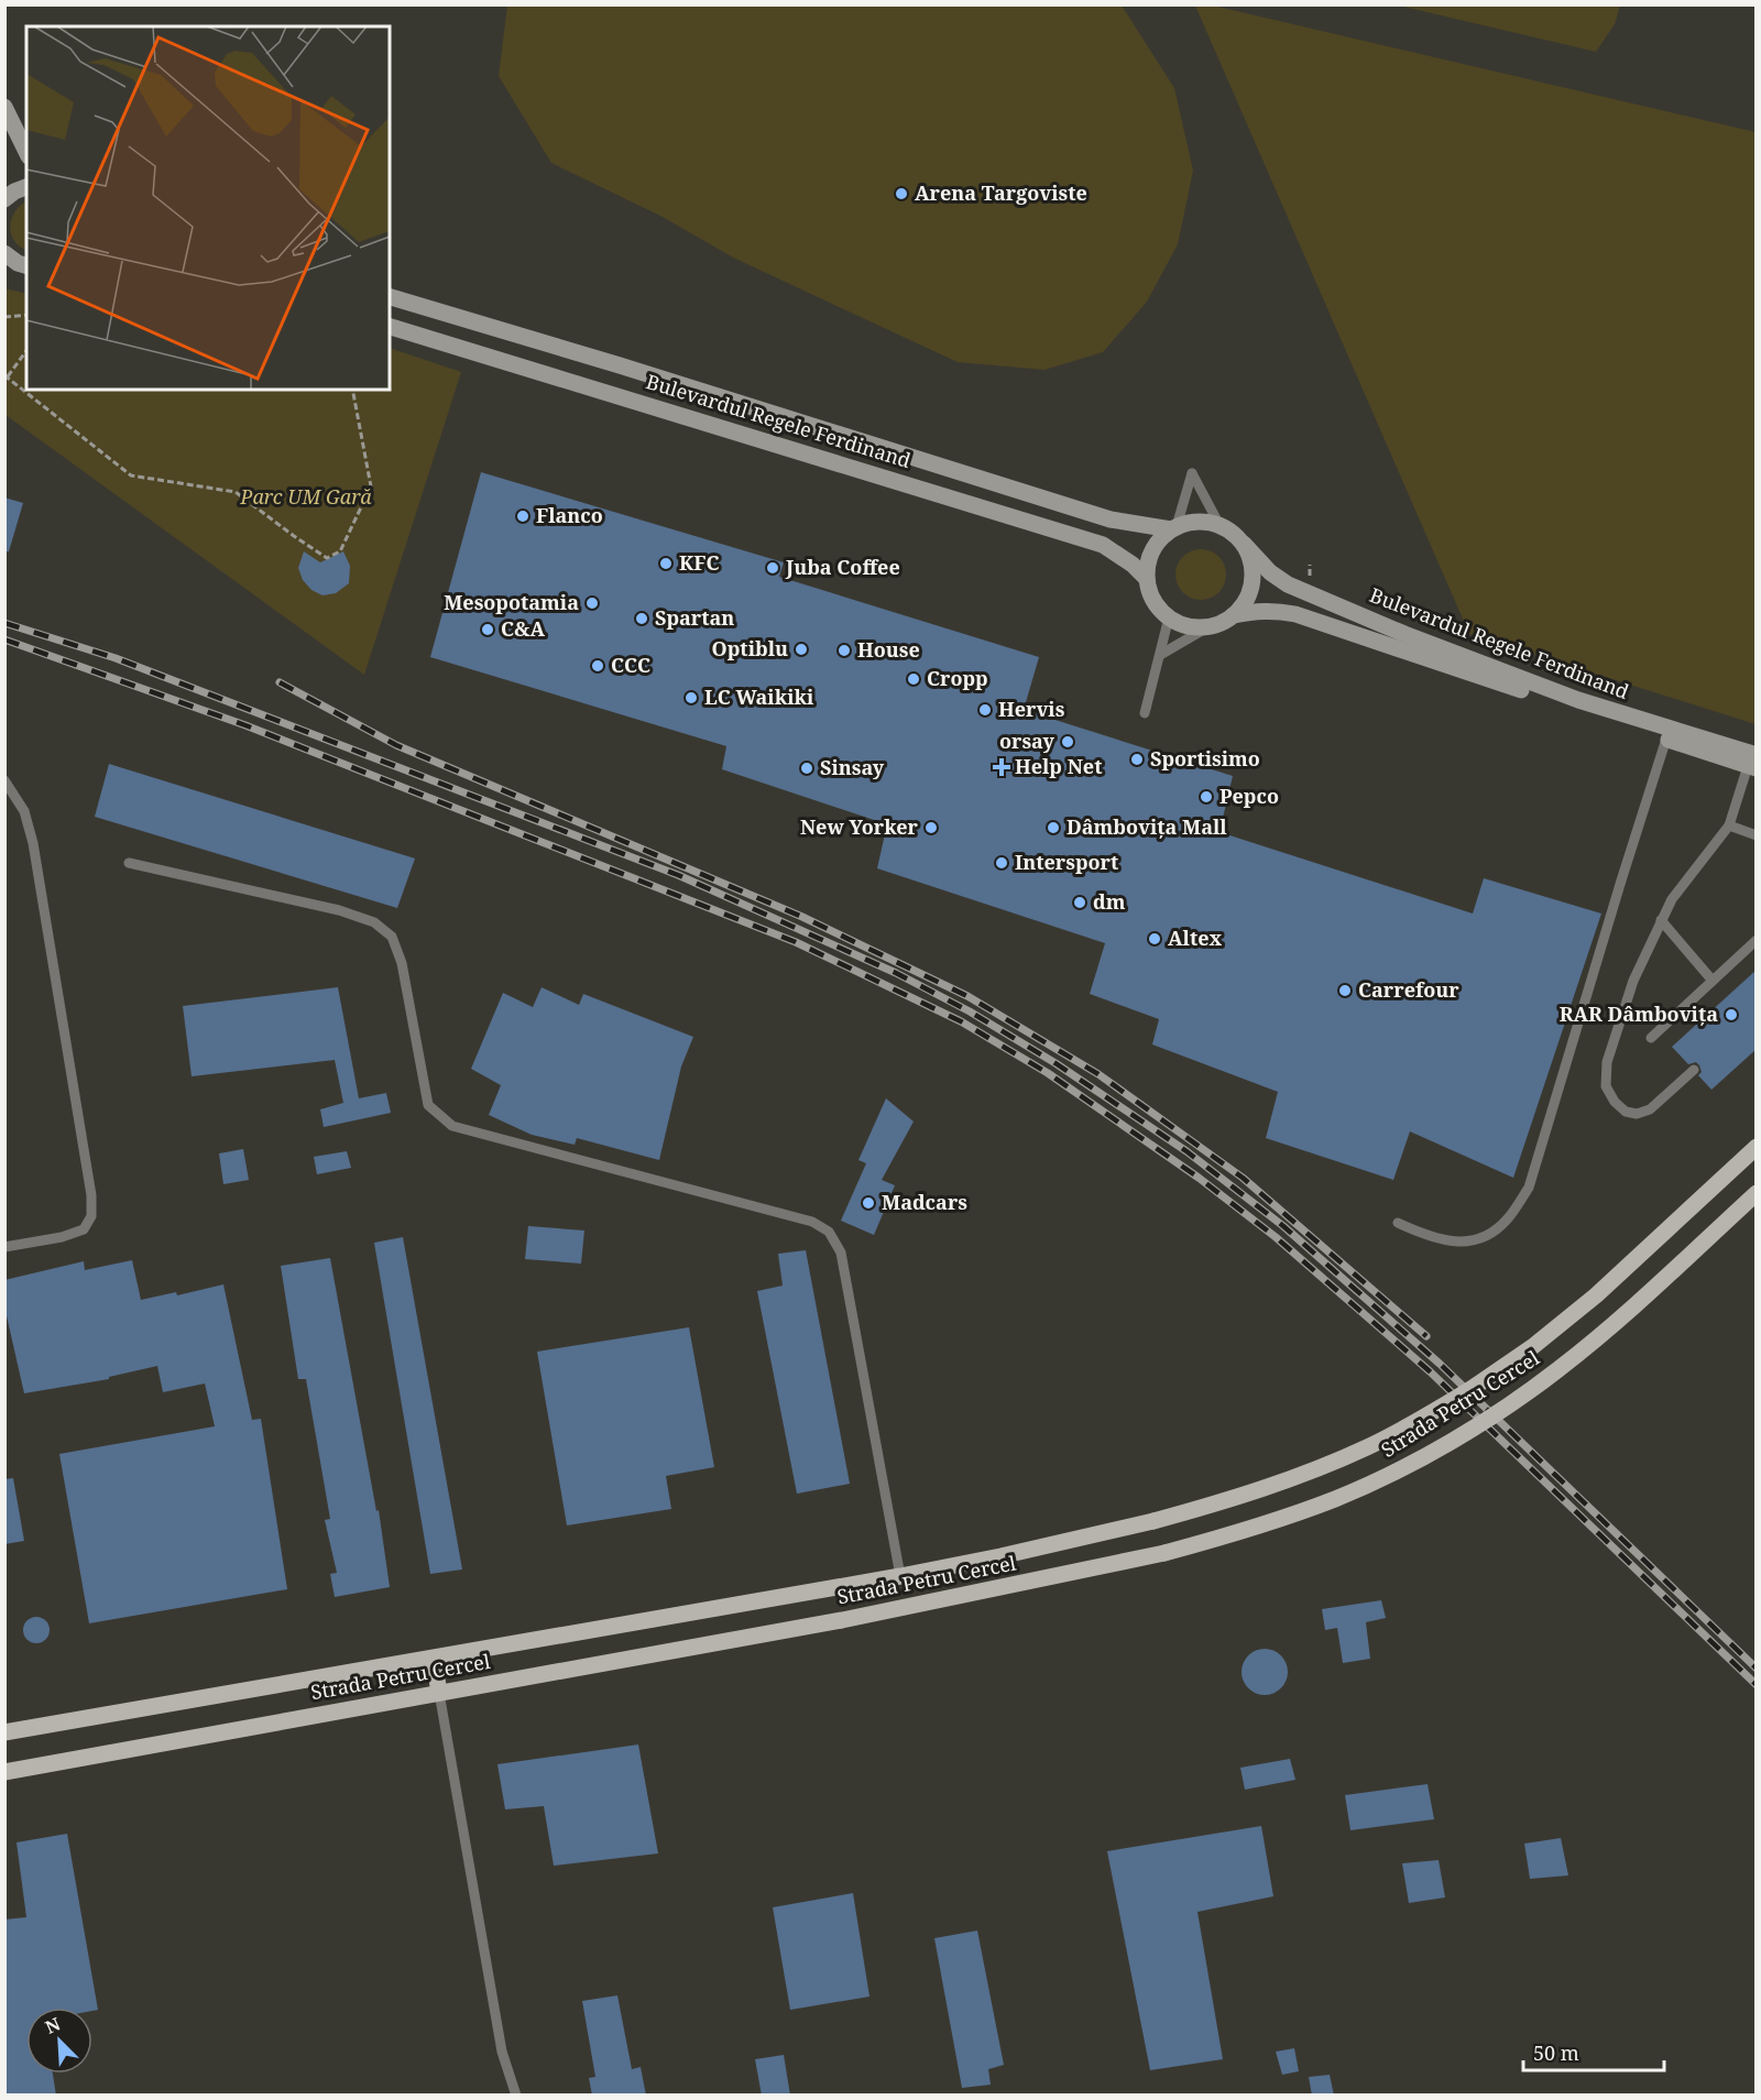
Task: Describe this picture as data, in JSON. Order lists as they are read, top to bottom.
{
  "streets": {
    "main road": ["Bulevardul Regele Ferdinand", "Strada Petru Cercel"]
  },
  "parks": ["Parc UM Gară"],
  "places": {
    "other": [
      "Arena Targoviste",
      "Flanco",
      "KFC",
      "Juba Coffee",
      "Mesopotamia",
      "Spartan",
      "C&A",
      "Optiblu",
      "House",
      "CCC",
      "Cropp",
      "LC Waikiki",
      "Hervis",
      "orsay",
      "Sportisimo",
      "Sinsay",
      "Pepco",
      "New Yorker",
      "Dâmbovița Mall",
      "Intersport",
      "dm",
      "Altex",
      "Carrefour",
      "RAR Dâmbovița",
      "Madcars"
    ],
    "health": ["Help Net"]
  },
  "scale_bar": "50 m",
  "north": "top left"
}
